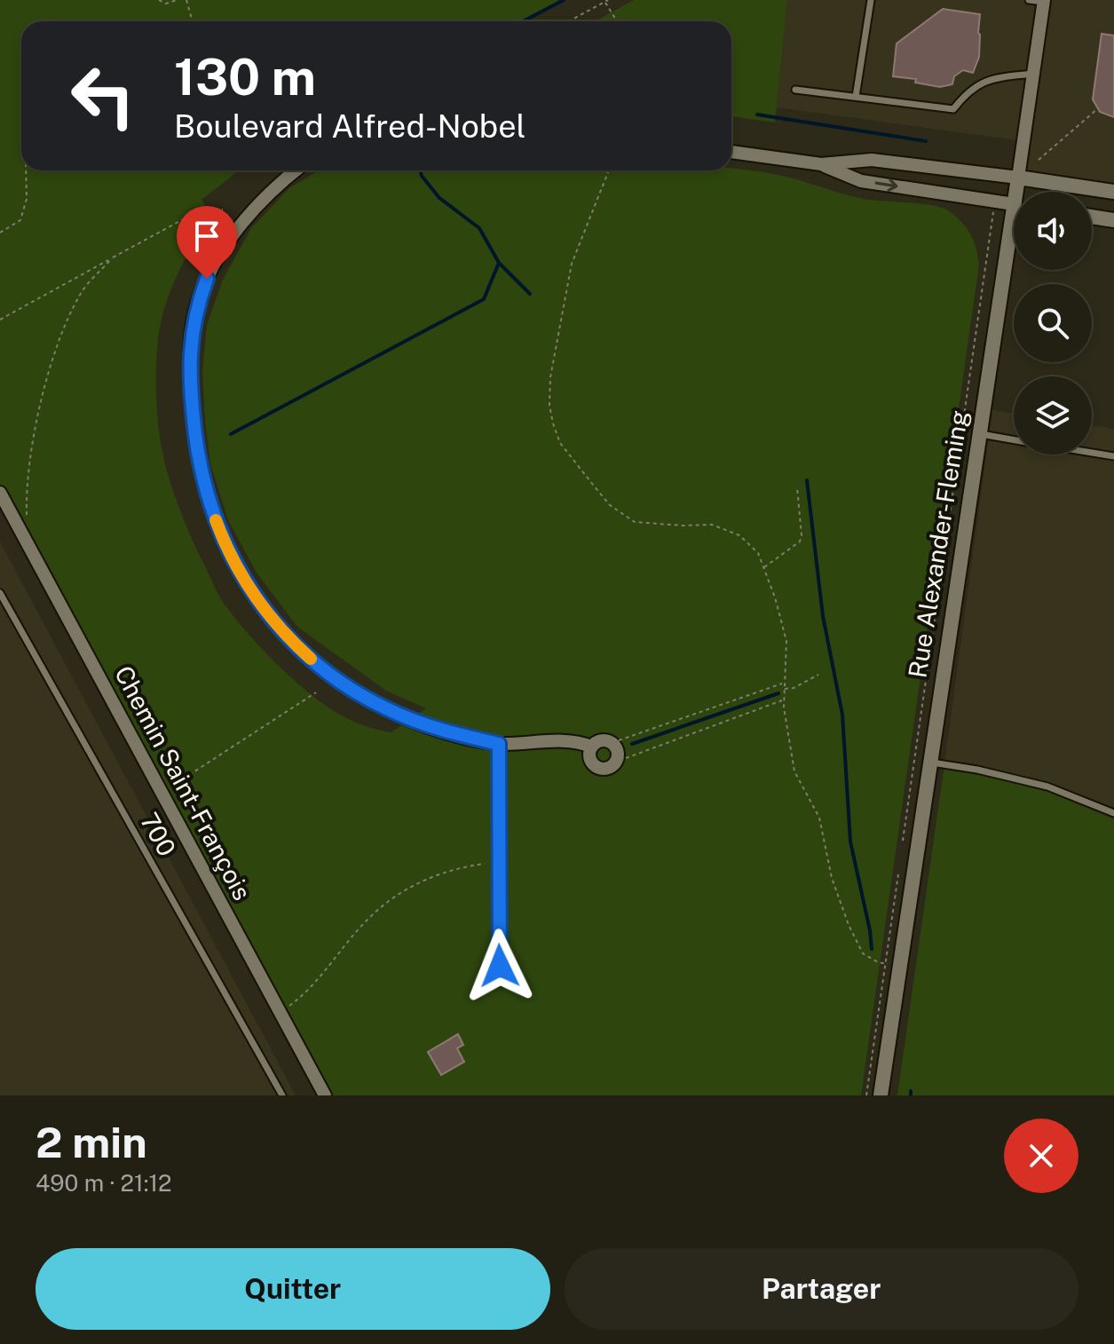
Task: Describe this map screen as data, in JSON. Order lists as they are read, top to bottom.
{
  "streets": {
    "street": ["Rue Alexander-Fleming", "Chemin Saint-François"],
    "lane": ["700"]
  },
  "page": {
    "turn": ["130 m", "Boulevard Alfred-Nobel"],
    "heading": ["2 min", "490 m · 21:12"],
    "buttons": ["Quitter", "Partager"]
  }
}
